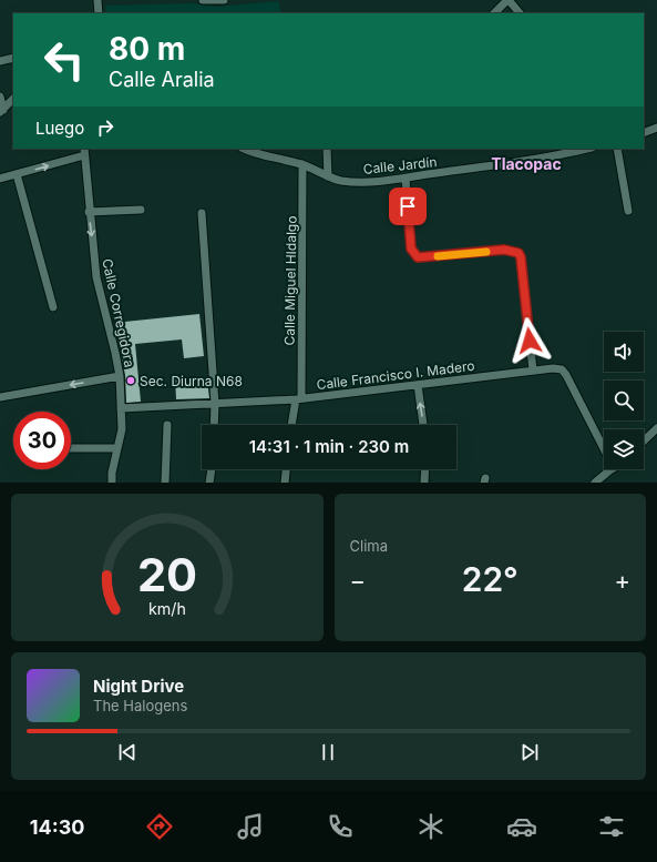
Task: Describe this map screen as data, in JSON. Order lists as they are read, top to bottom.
{
  "streets": {
    "street": [
      "Calle Jardín",
      "Calle Miguel HIdalgo",
      "Calle Corregidora",
      "Calle Francisco I. Madero"
    ]
  },
  "crossings": [
    ["Calle Jardín", "Calle Miguel HIdalgo"],
    ["Calle Miguel HIdalgo", "Calle Francisco I. Madero"],
    ["Calle Corregidora", "Calle Francisco I. Madero"]
  ],
  "districts": ["Tlacopac"],
  "places": ["Sec. Diurna N68"],
  "page": {
    "turn": ["80 m", "Calle Aralia"],
    "then": "Luego",
    "limit": "30",
    "trip": "14:31 · 1 min · 230 m",
    "tile": "Clima",
    "heat": ["−", "22°", "+"],
    "song": ["Night Drive", "The Halogens"],
    "tabs": "14:30",
    "gauge": ["20", "km/h"]
  }
}
